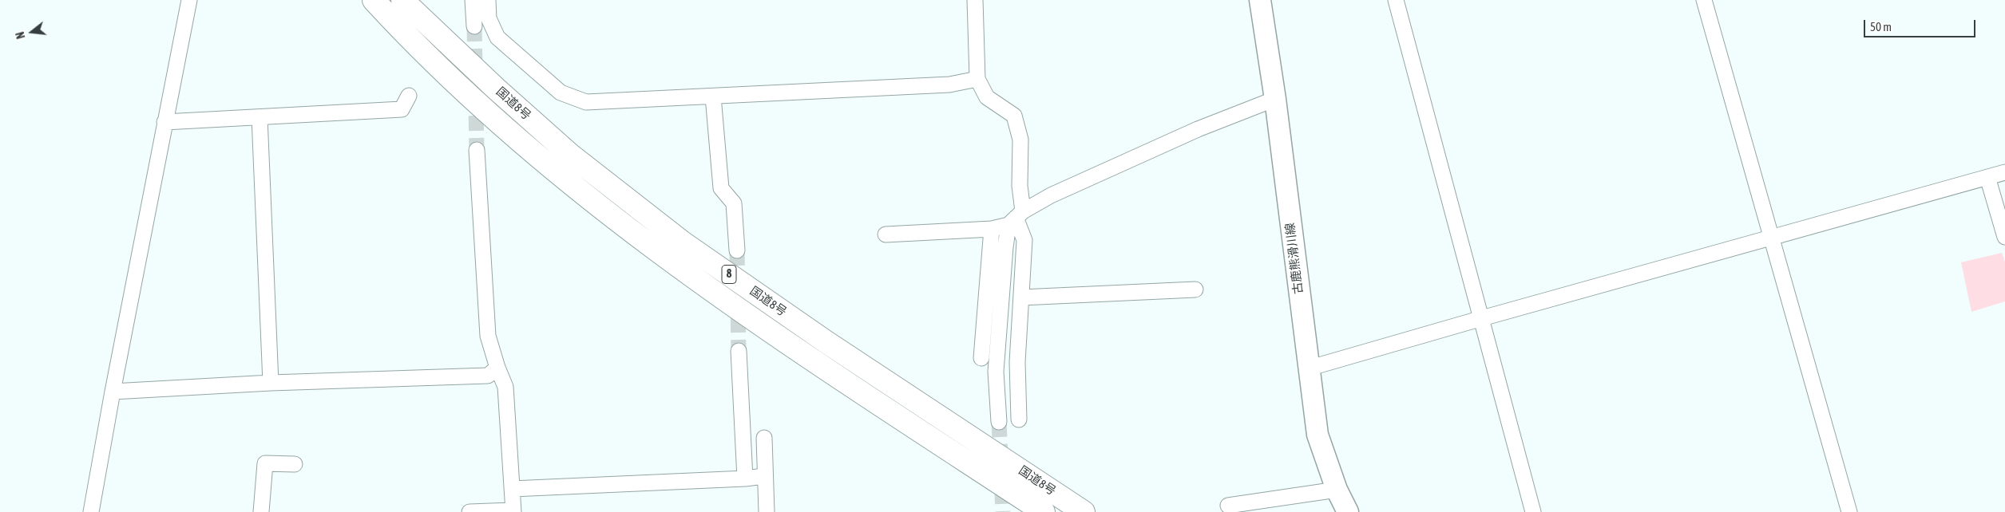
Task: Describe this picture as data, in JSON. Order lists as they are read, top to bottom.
{
  "streets": {
    "highway": ["国道8号", "8"],
    "main road": ["古鹿熊滑川線"]
  },
  "scale_bar": "50 m",
  "north": "left"
}
